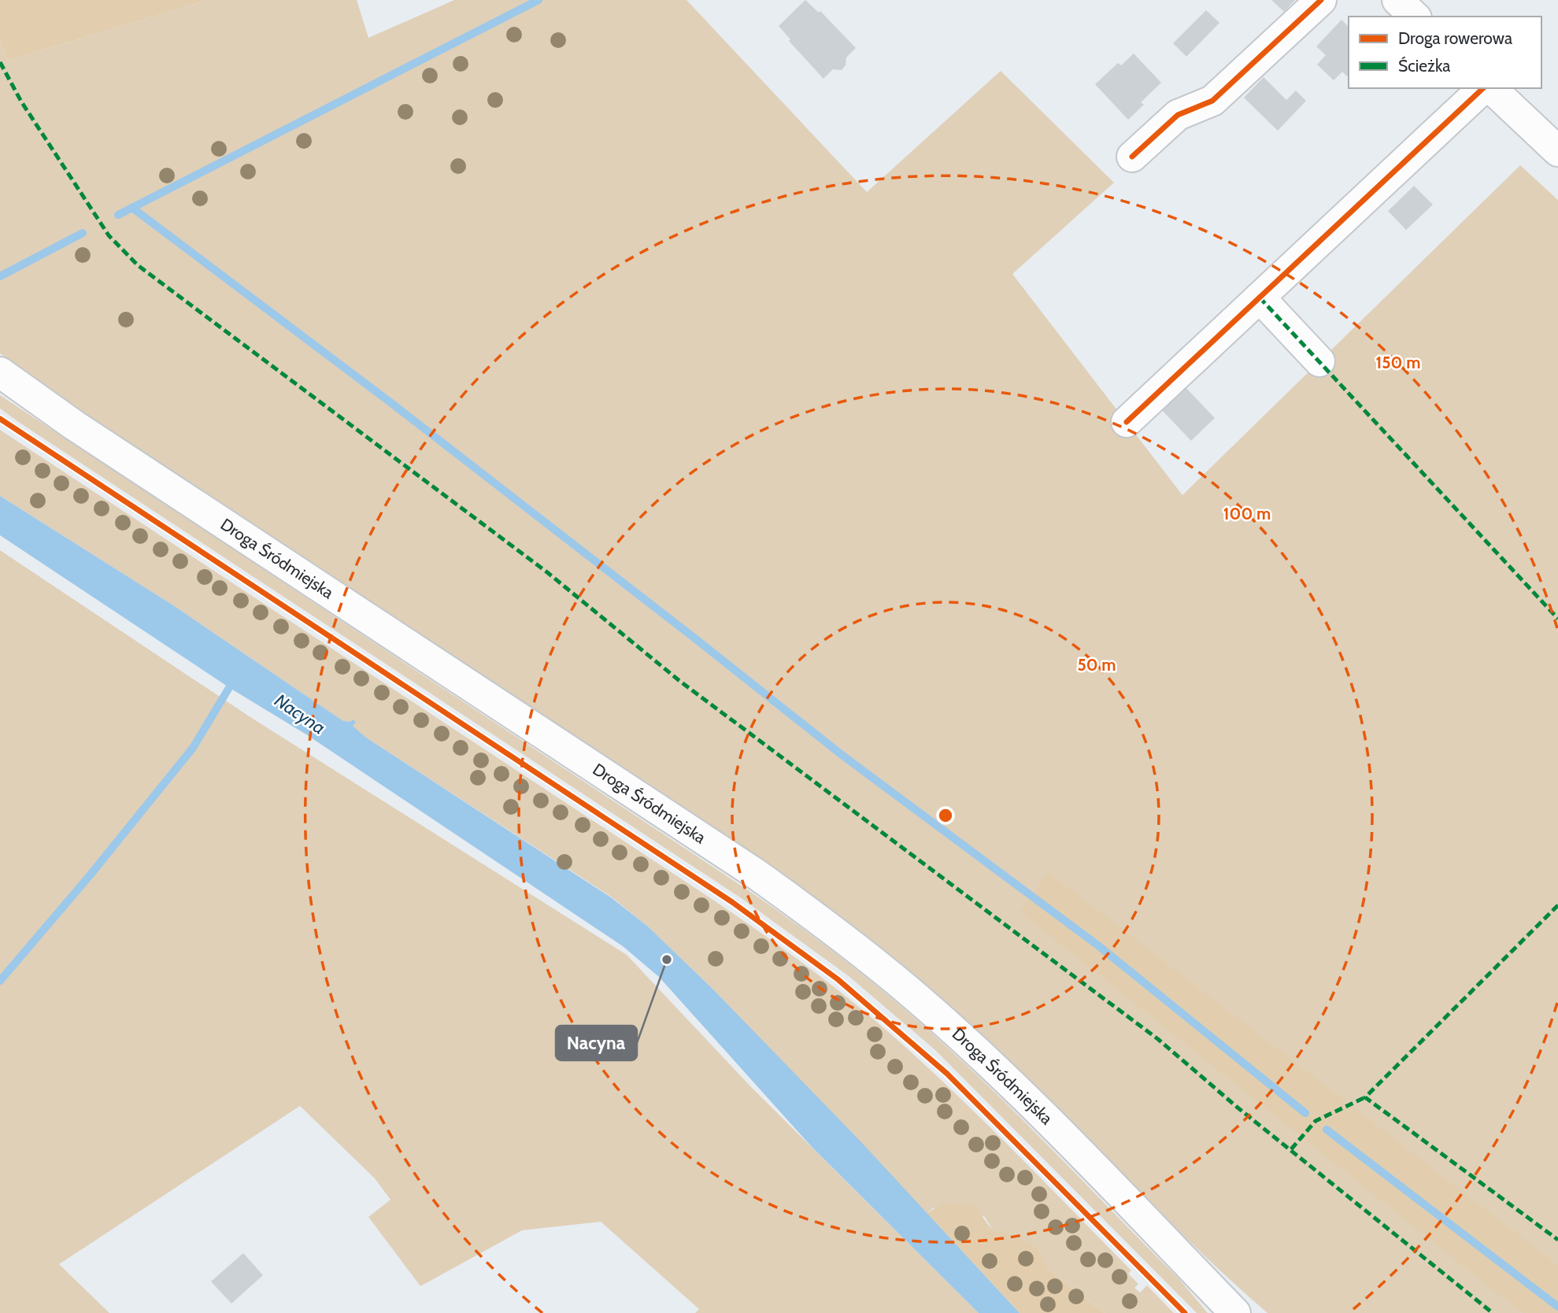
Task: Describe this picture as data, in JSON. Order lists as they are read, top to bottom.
{
  "streets": {
    "main road": ["Droga Śródmiejska"]
  },
  "water": ["Nacyna"],
  "places": ["Nacyna"],
  "legend": ["Droga rowerowa", "Ścieżka"],
  "rings": ["150 m", "100 m", "50 m"]
}
